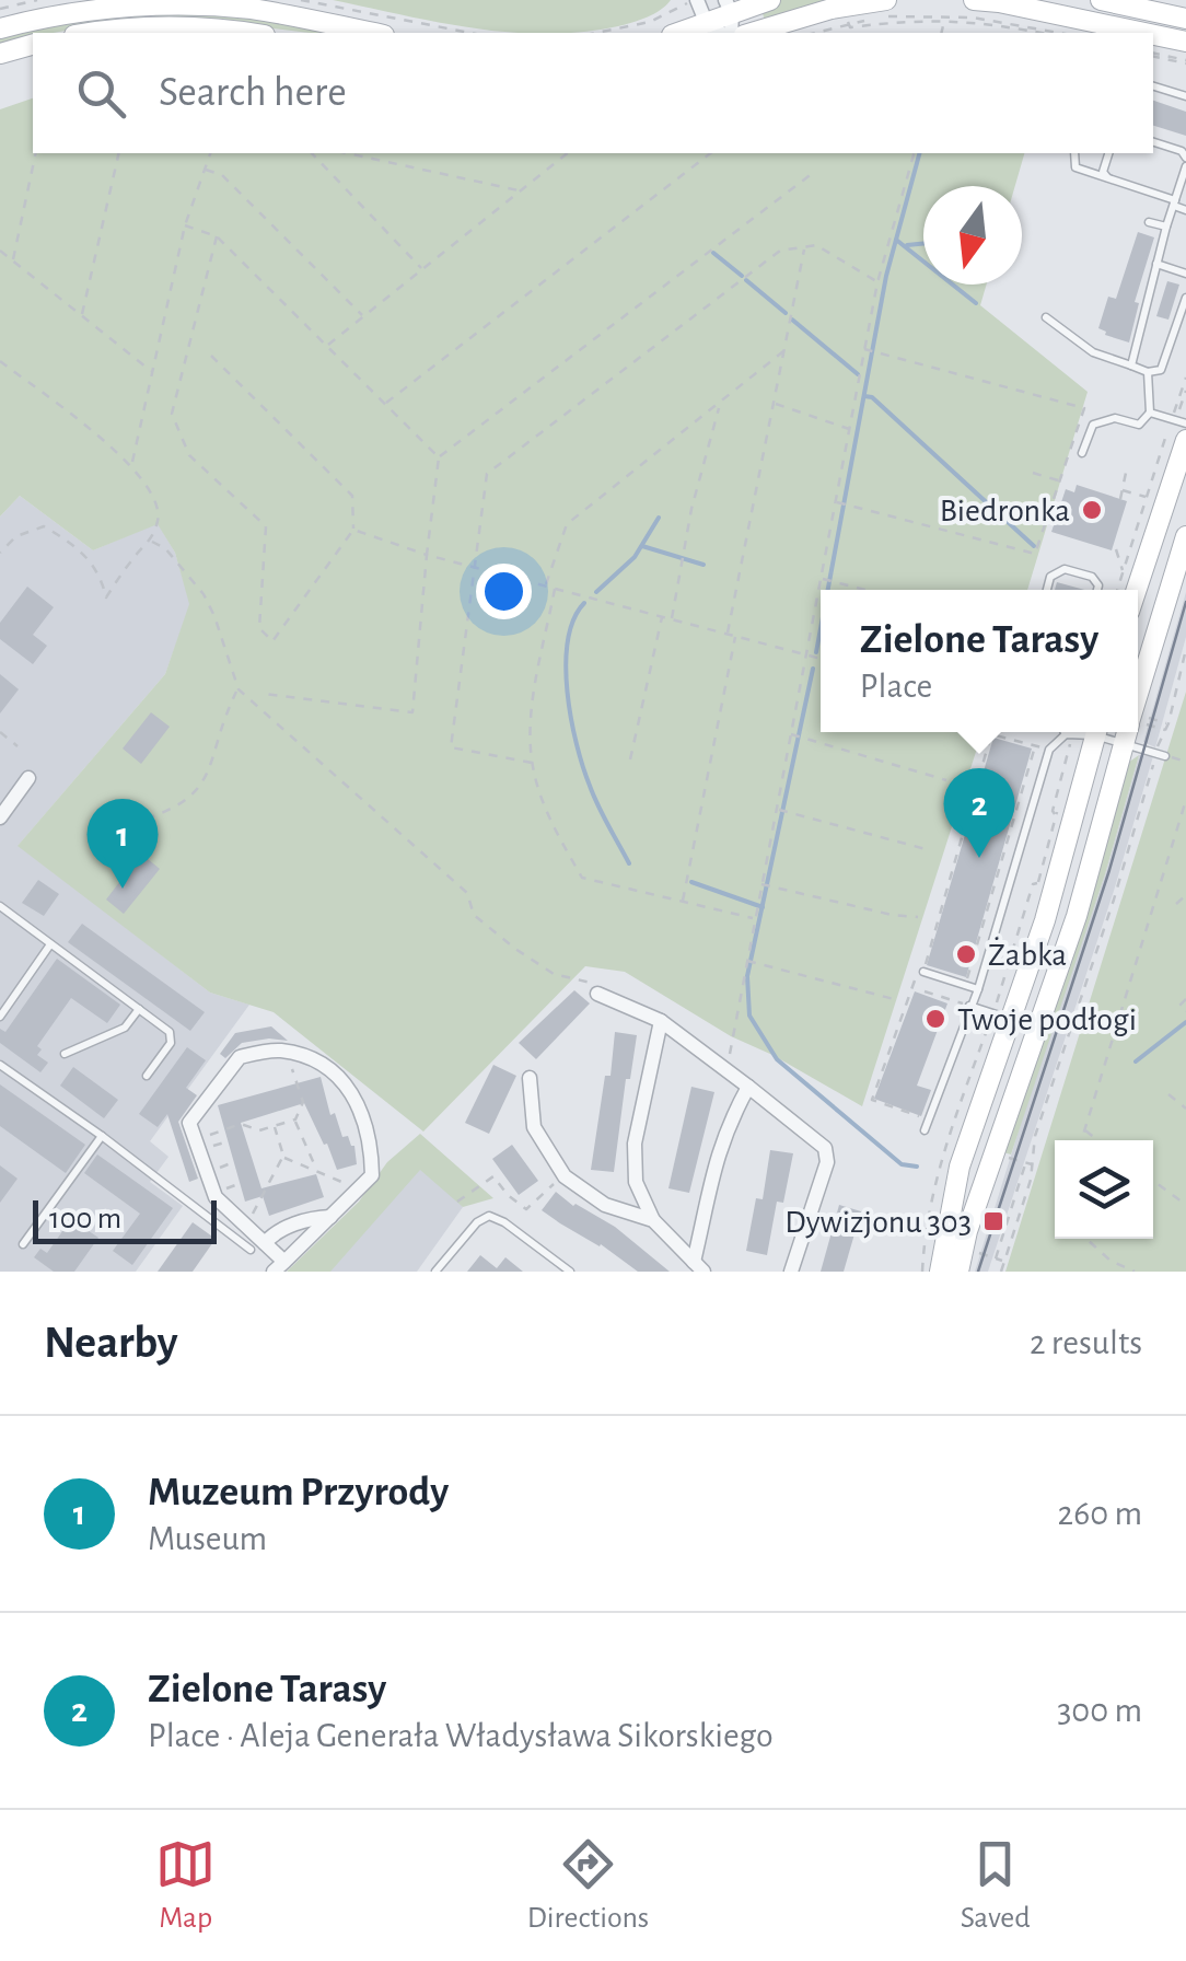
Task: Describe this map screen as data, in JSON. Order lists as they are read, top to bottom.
{
  "places": {
    "other": ["Biedronka", "Żabka", "Twoje podłogi"],
    "transit": ["Dywizjonu 303"]
  },
  "scale_bar": "100 m",
  "north": "bottom",
  "page": {
    "search": "Search here",
    "popup": ["Zielone Tarasy", "Place"],
    "pins": ["2", "1"],
    "scale": "100 m",
    "heading": ["Nearby", "2 results"],
    "list": [
      {
        "mark": "1",
        "name": "Muzeum Przyrody",
        "note": "Museum",
        "value": "260 m"
      },
      {
        "mark": "2",
        "name": "Zielone Tarasy",
        "note": "Place · Aleja Generała Władysława Sikorskiego",
        "value": "300 m"
      }
    ],
    "nav": ["Map", "Directions", "Saved"]
  }
}
